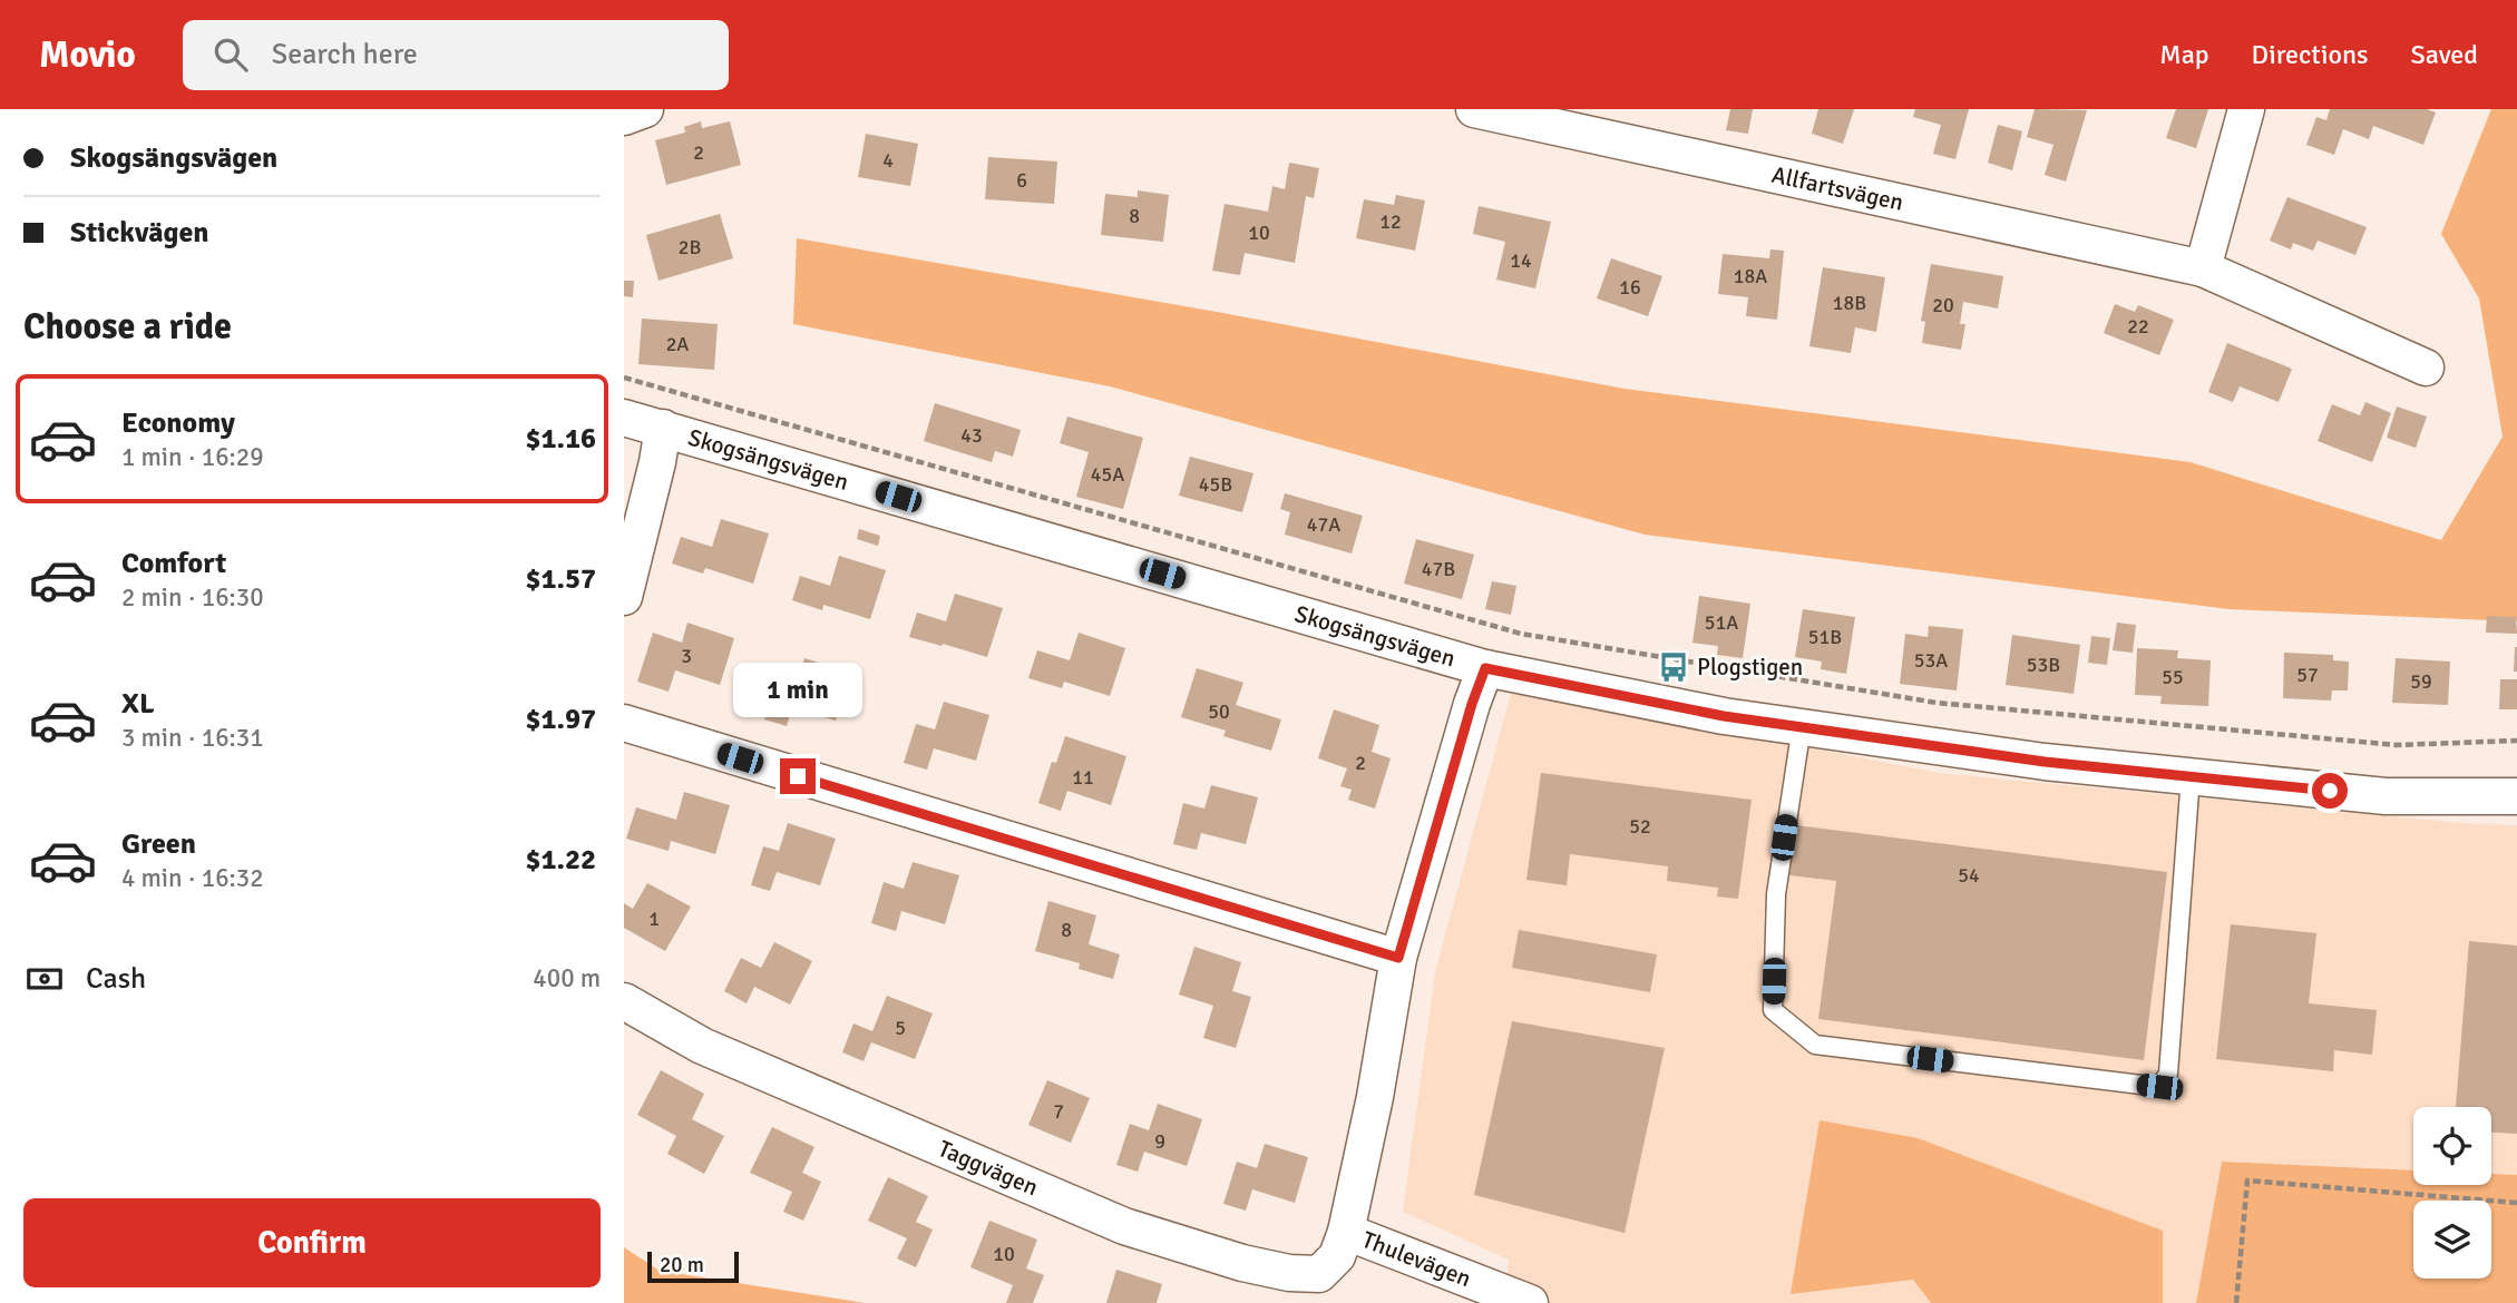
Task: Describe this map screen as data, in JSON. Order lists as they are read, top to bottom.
{
  "streets": {
    "street": [
      "Allfartsvägen",
      "Skogsängsvägen",
      "Taggvägen",
      "Thulevägen"
    ]
  },
  "crossings": [
    ["Taggvägen", "Thulevägen"]
  ],
  "places": {
    "bus stop": ["Plogstigen"]
  },
  "house_numbers": [
    "2",
    "4",
    "6",
    "8",
    "12",
    "10",
    "2B",
    "14",
    "18A",
    "16",
    "18B",
    "20",
    "22",
    "2A",
    "43",
    "45A",
    "45B",
    "47A",
    "47B",
    "51A",
    "51B",
    "3",
    "53A",
    "53B",
    "57",
    "55",
    "59",
    "50",
    "2",
    "11",
    "52",
    "54",
    "1",
    "8",
    "5",
    "7",
    "9",
    "10"
  ],
  "scale_bar": "20 m",
  "page": {
    "header": "Movio",
    "search": "Search here",
    "nav": ["Map", "Directions", "Saved"],
    "banner": ["Skogsängsvägen", "Stickvägen"],
    "heading": "Choose a ride",
    "list": [
      {
        "name": "Economy",
        "note": "1 min · 16:29",
        "value": "$1.16"
      },
      {
        "name": "Comfort",
        "note": "2 min · 16:30",
        "value": "$1.57"
      },
      {
        "name": "XL",
        "note": "3 min · 16:31",
        "value": "$1.97"
      },
      {
        "name": "Green",
        "note": "4 min · 16:32",
        "value": "$1.22"
      }
    ],
    "bubble": "1 min",
    "pay": ["Cash", "400 m"],
    "buttons": "Confirm",
    "scale": "20 m"
  }
}
